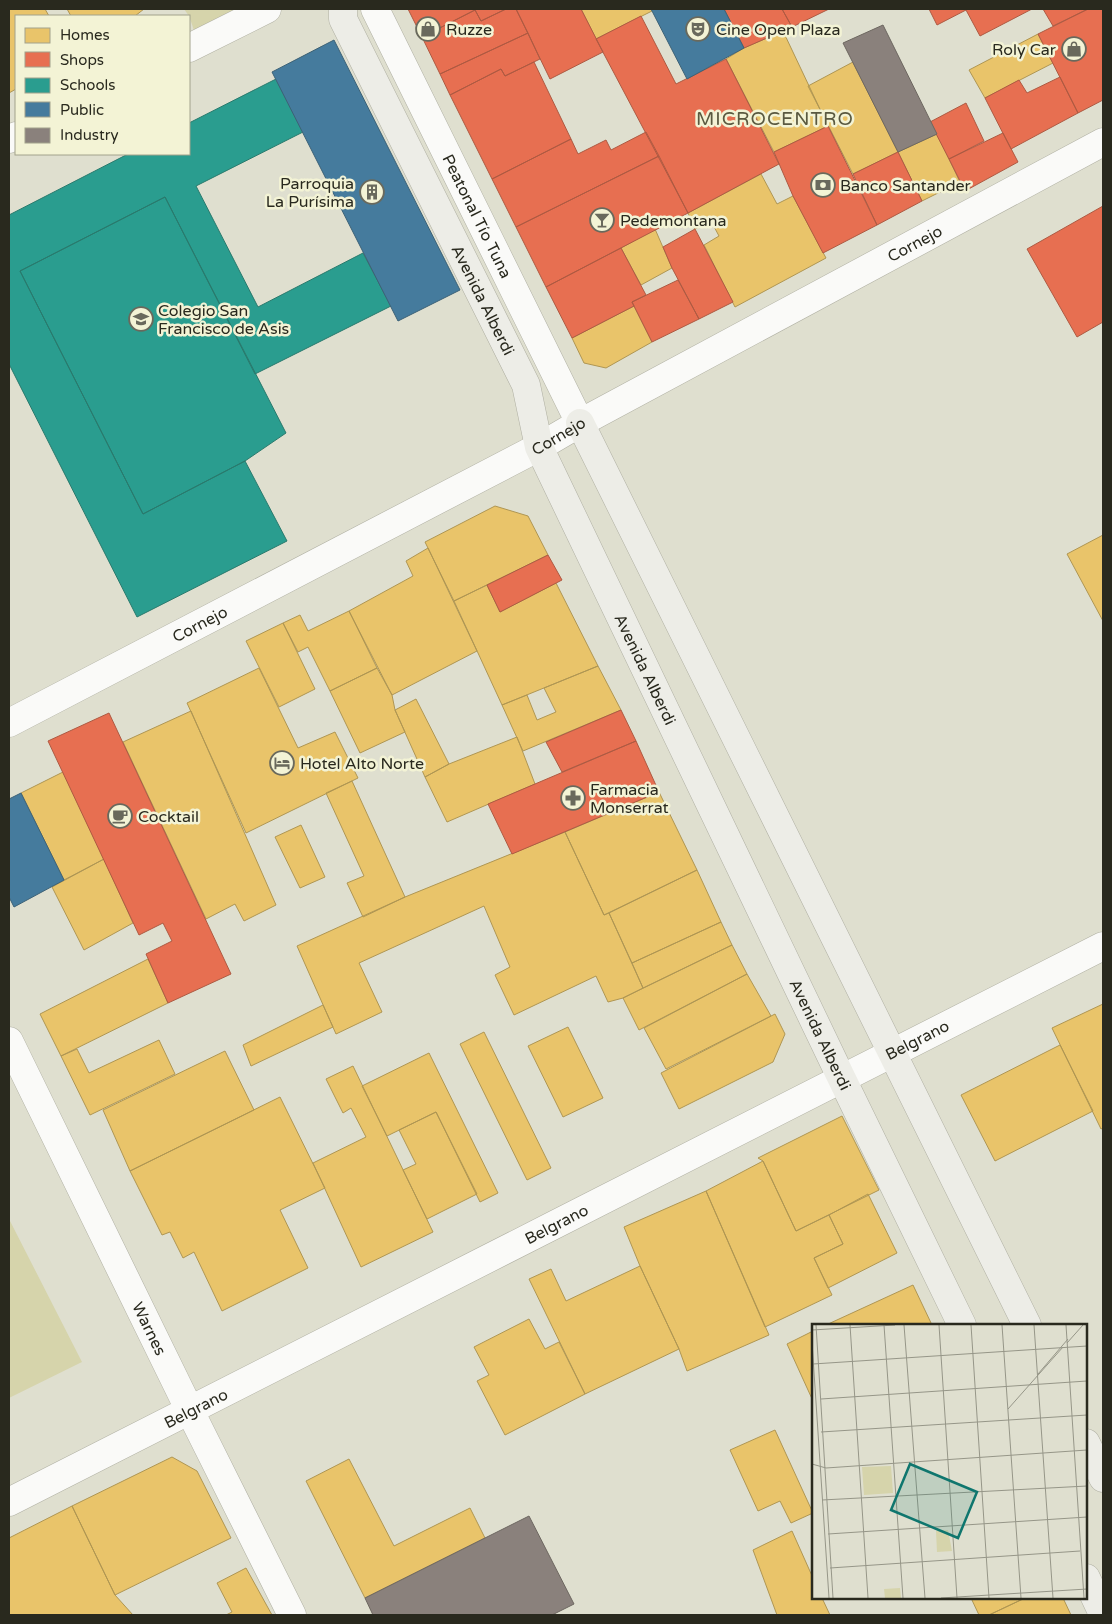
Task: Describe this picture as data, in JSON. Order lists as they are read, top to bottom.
{
  "streets": {
    "main road": ["Avenida Alberdi"],
    "street": [
      "Peatonal Tío Tuna",
      "Cornejo",
      "Belgrano",
      "Warnes"
    ]
  },
  "crossings": [
    ["Peatonal Tío Tuna", "Cornejo"],
    ["Cornejo", "Avenida Alberdi"],
    ["Avenida Alberdi", "Belgrano"],
    ["Belgrano", "Warnes"]
  ],
  "districts": ["MICROCENTRO"],
  "places": {
    "shop": ["Ruzze", "Roly Car"],
    "theatre": ["Cine Open Plaza"],
    "bank": ["Banco Santander"],
    "building": ["Parroquia La Purísima"],
    "bar": ["Pedemontana"],
    "school or university": ["Colegio San Francisco de Asis"],
    "hotel": ["Hotel Alto Norte"],
    "pharmacy": ["Farmacia Monserrat"],
    "cafe": ["Cocktail"]
  },
  "legend": [
    "Homes",
    "Shops",
    "Schools",
    "Public",
    "Industry"
  ]
}
